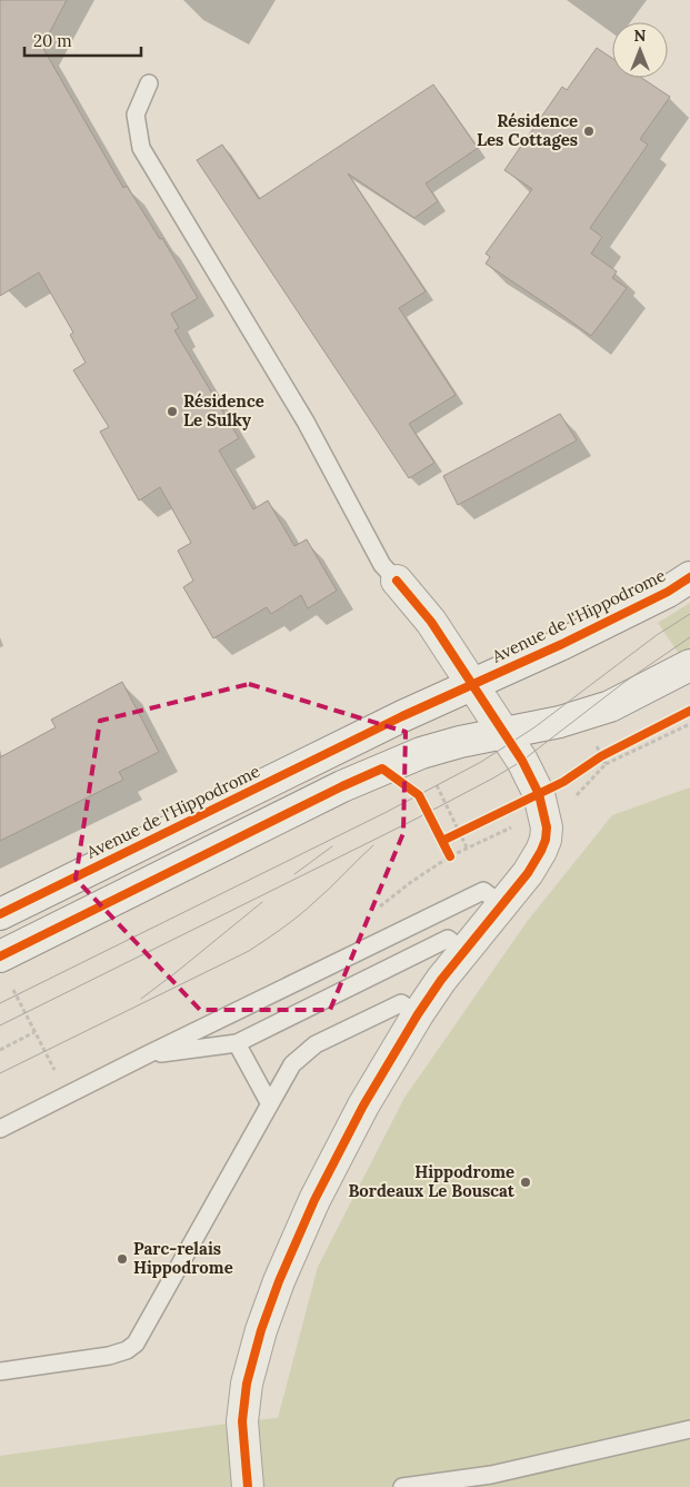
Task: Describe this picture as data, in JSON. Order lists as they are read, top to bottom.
{
  "streets": {
    "street": ["Avenue de l'Hippodrome"]
  },
  "places": [
    "Résidence Les Cottages",
    "Résidence Le Sulky",
    "Hippodrome Bordeaux Le Bouscat",
    "Parc-relais Hippodrome"
  ],
  "scale_bar": "20 m",
  "north": "top"
}
